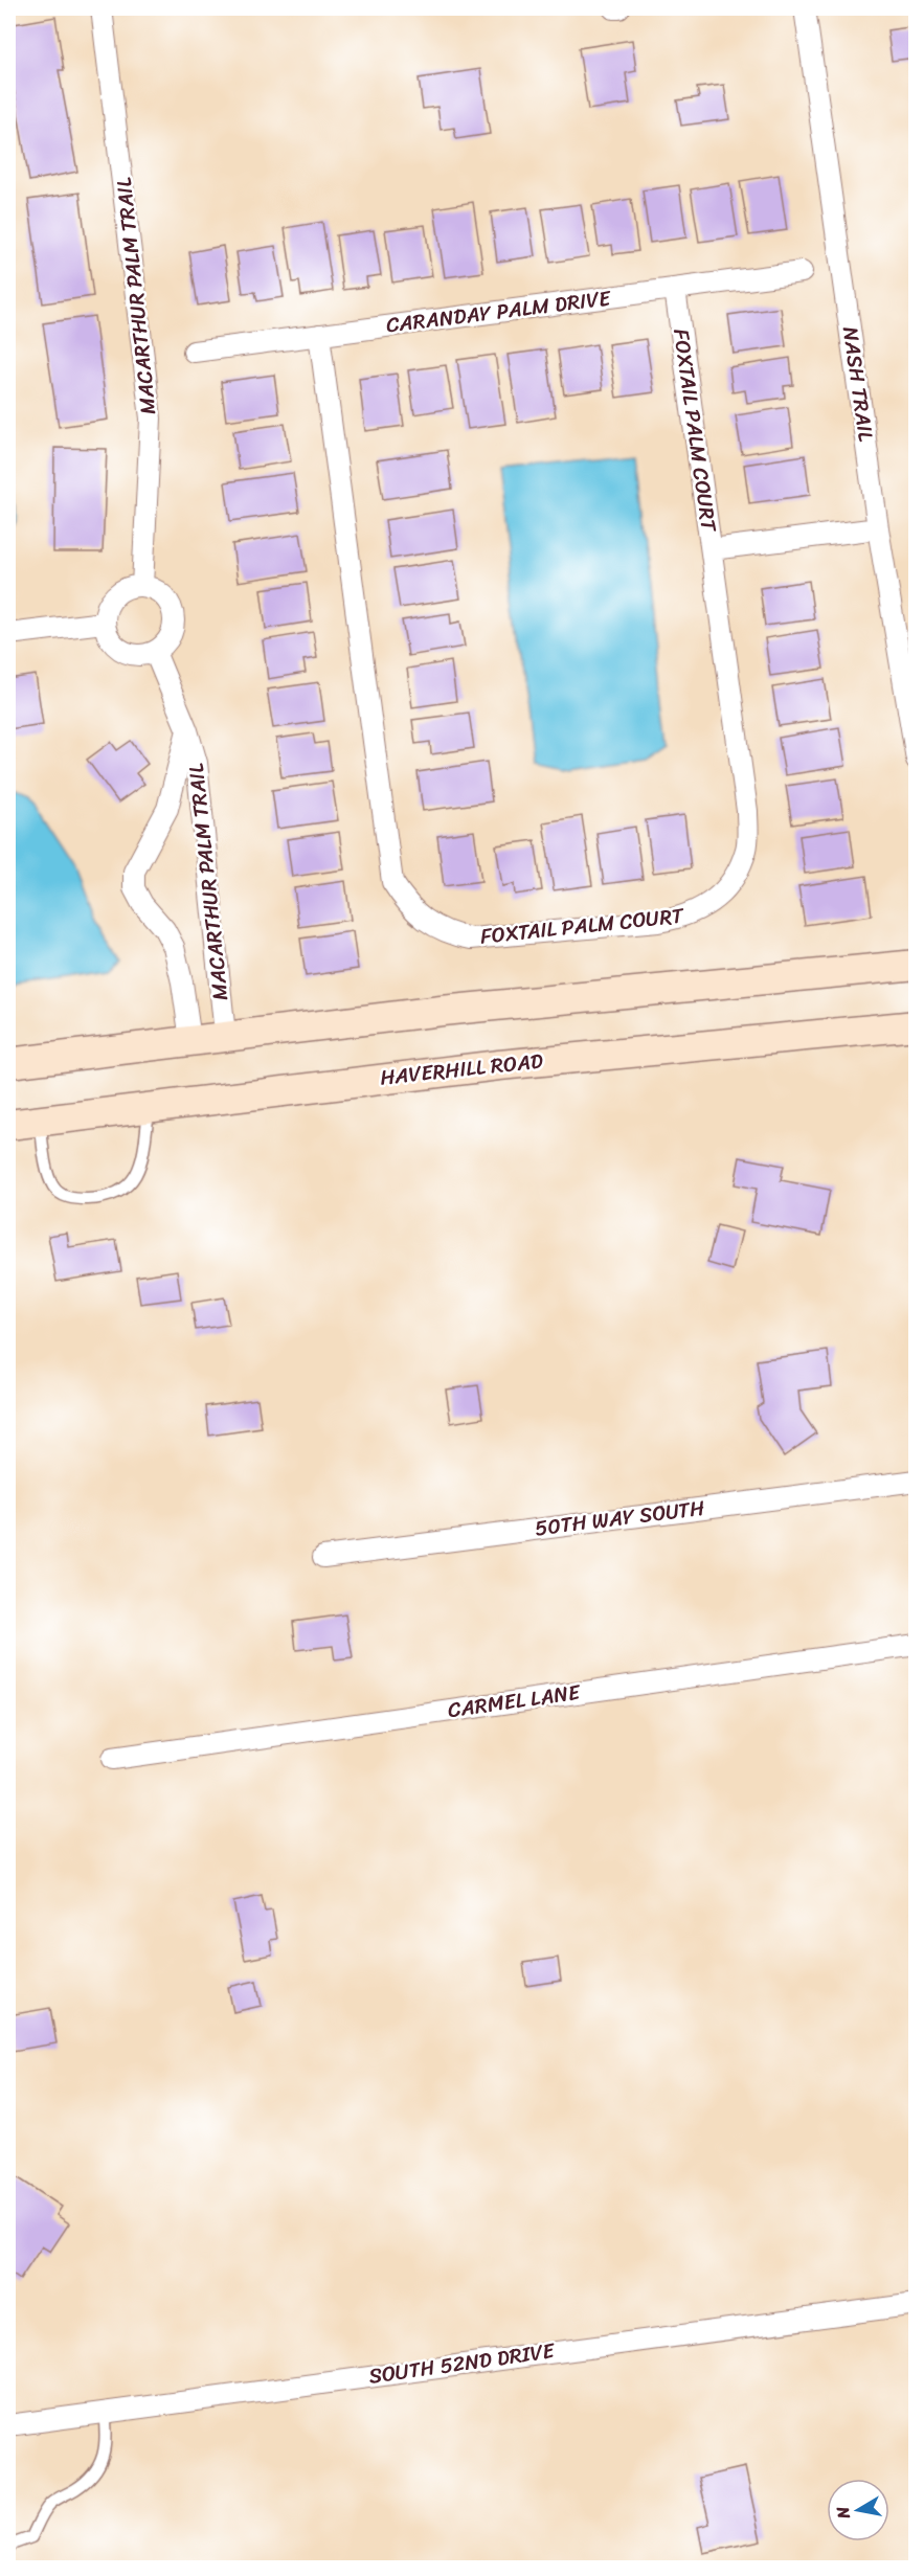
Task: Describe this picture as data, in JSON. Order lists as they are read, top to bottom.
{
  "streets": {
    "street": [
      "MACARTHUR PALM TRAIL",
      "CARANDAY PALM DRIVE",
      "NASH TRAIL",
      "FOXTAIL PALM COURT",
      "HAVERHILL ROAD",
      "50TH WAY SOUTH",
      "CARMEL LANE",
      "SOUTH 52ND DRIVE"
    ]
  },
  "crossings": [
    ["CARANDAY PALM DRIVE", "FOXTAIL PALM COURT"]
  ],
  "north": "left"
}
